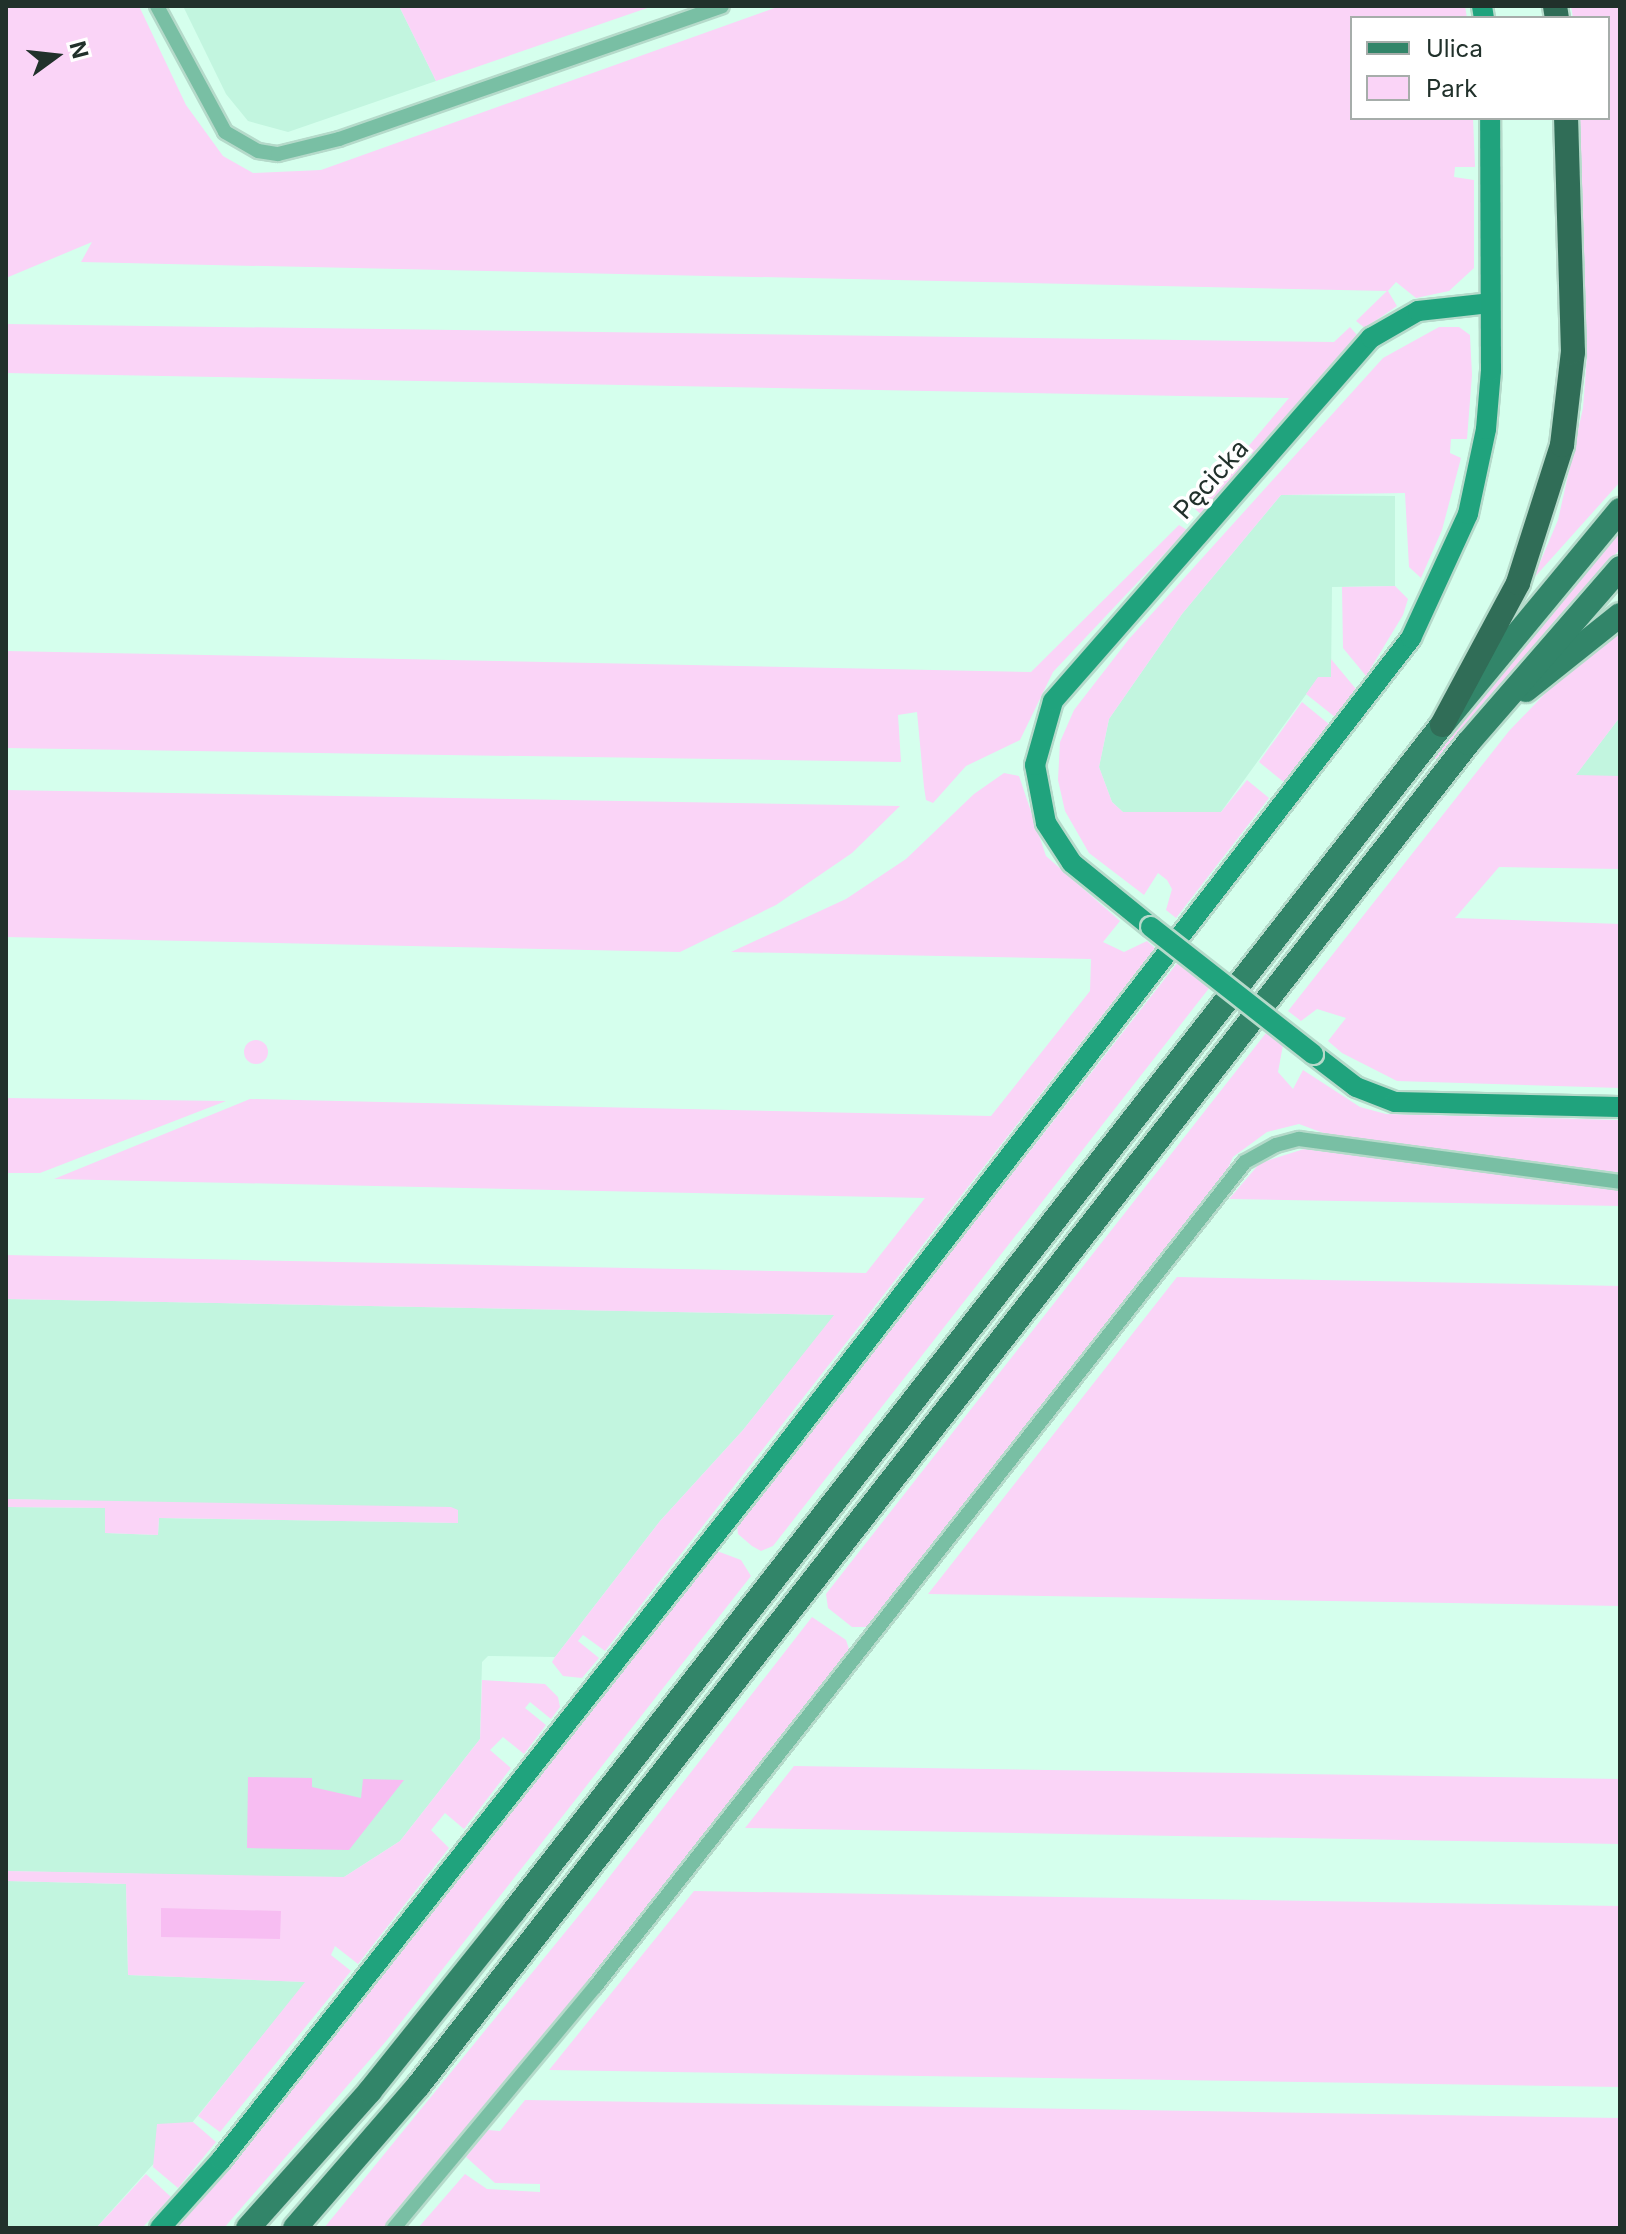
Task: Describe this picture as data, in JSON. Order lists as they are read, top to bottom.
{
  "streets": {
    "street": ["Pęcicka"]
  },
  "legend": ["Ulica", "Park"],
  "north": "right"
}
